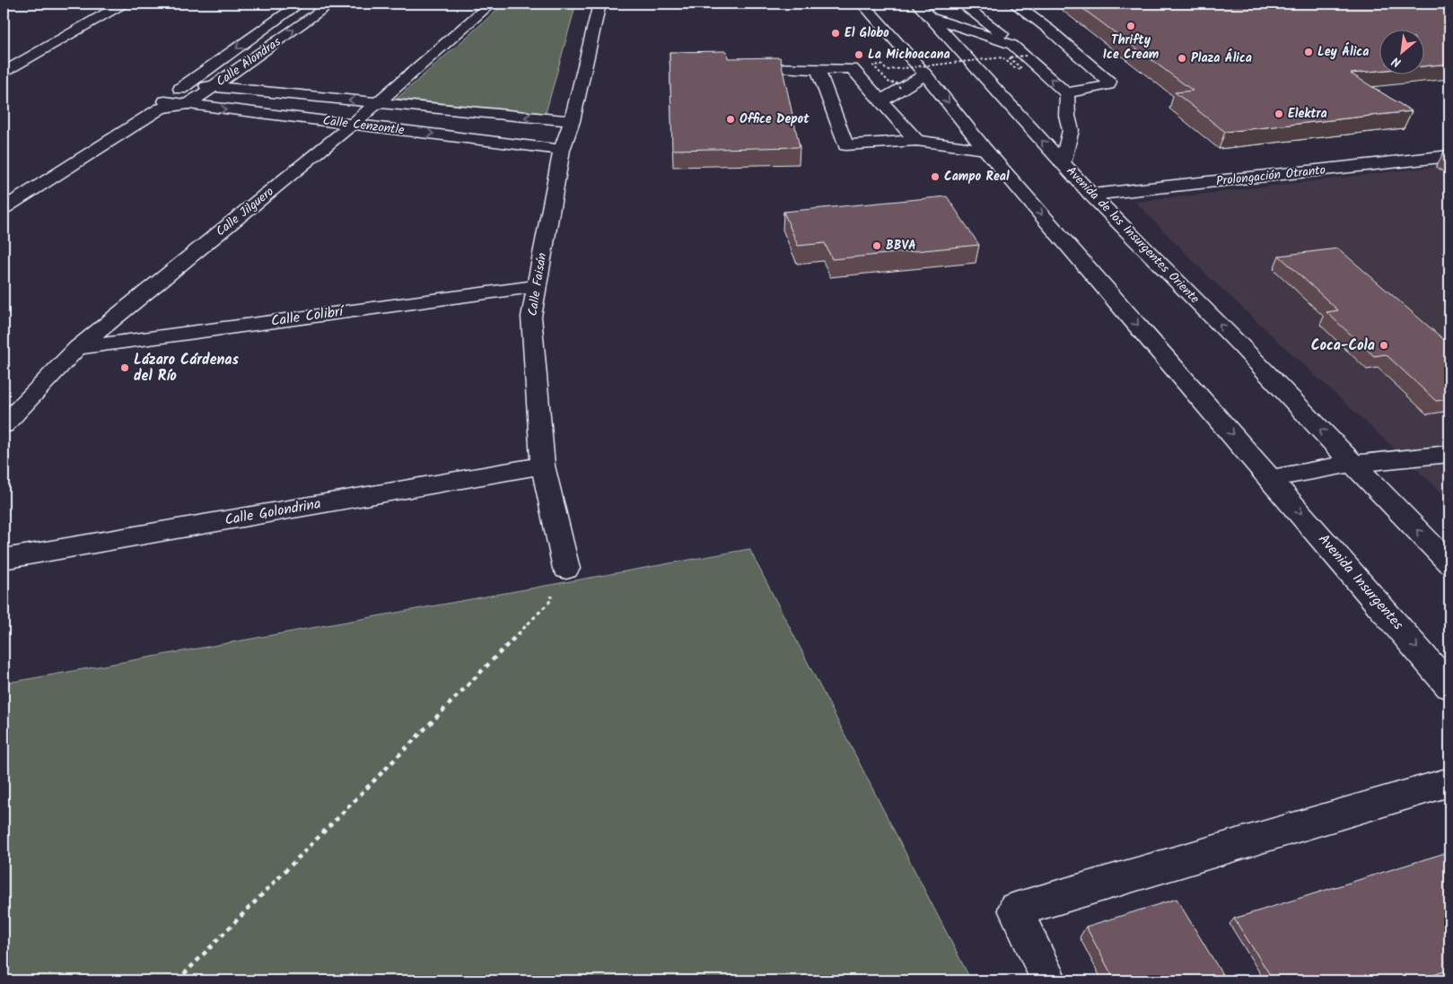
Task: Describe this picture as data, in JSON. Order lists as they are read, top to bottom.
{
  "streets": {
    "main road": [
      "Calle Alondras",
      "Calle Cenzontle",
      "Prolongación Otranto",
      "Calle Jilguero",
      "Avenida de los Insurgentes Oriente",
      "Calle Faisán",
      "Calle Colibrí",
      "Calle Golondrina",
      "Avenida Insurgentes"
    ]
  },
  "crossings": [
    ["Calle Alondras", "Calle Cenzontle"],
    ["Calle Cenzontle", "Calle Jilguero"],
    ["Calle Cenzontle", "Calle Faisán"],
    ["Prolongación Otranto", "Avenida de los Insurgentes Oriente"],
    ["Calle Jilguero", "Calle Colibrí"],
    ["Calle Faisán", "Calle Colibrí"],
    ["Calle Faisán", "Calle Golondrina"]
  ],
  "places": [
    "Thrifty Ice Cream",
    "El Globo",
    "Ley Álica",
    "La Michoacana",
    "Plaza Álica",
    "Elektra",
    "Office Depot",
    "Campo Real",
    "BBVA",
    "Coca-Cola",
    "Lázaro Cárdenas del Río"
  ],
  "north": "bottom left"
}
